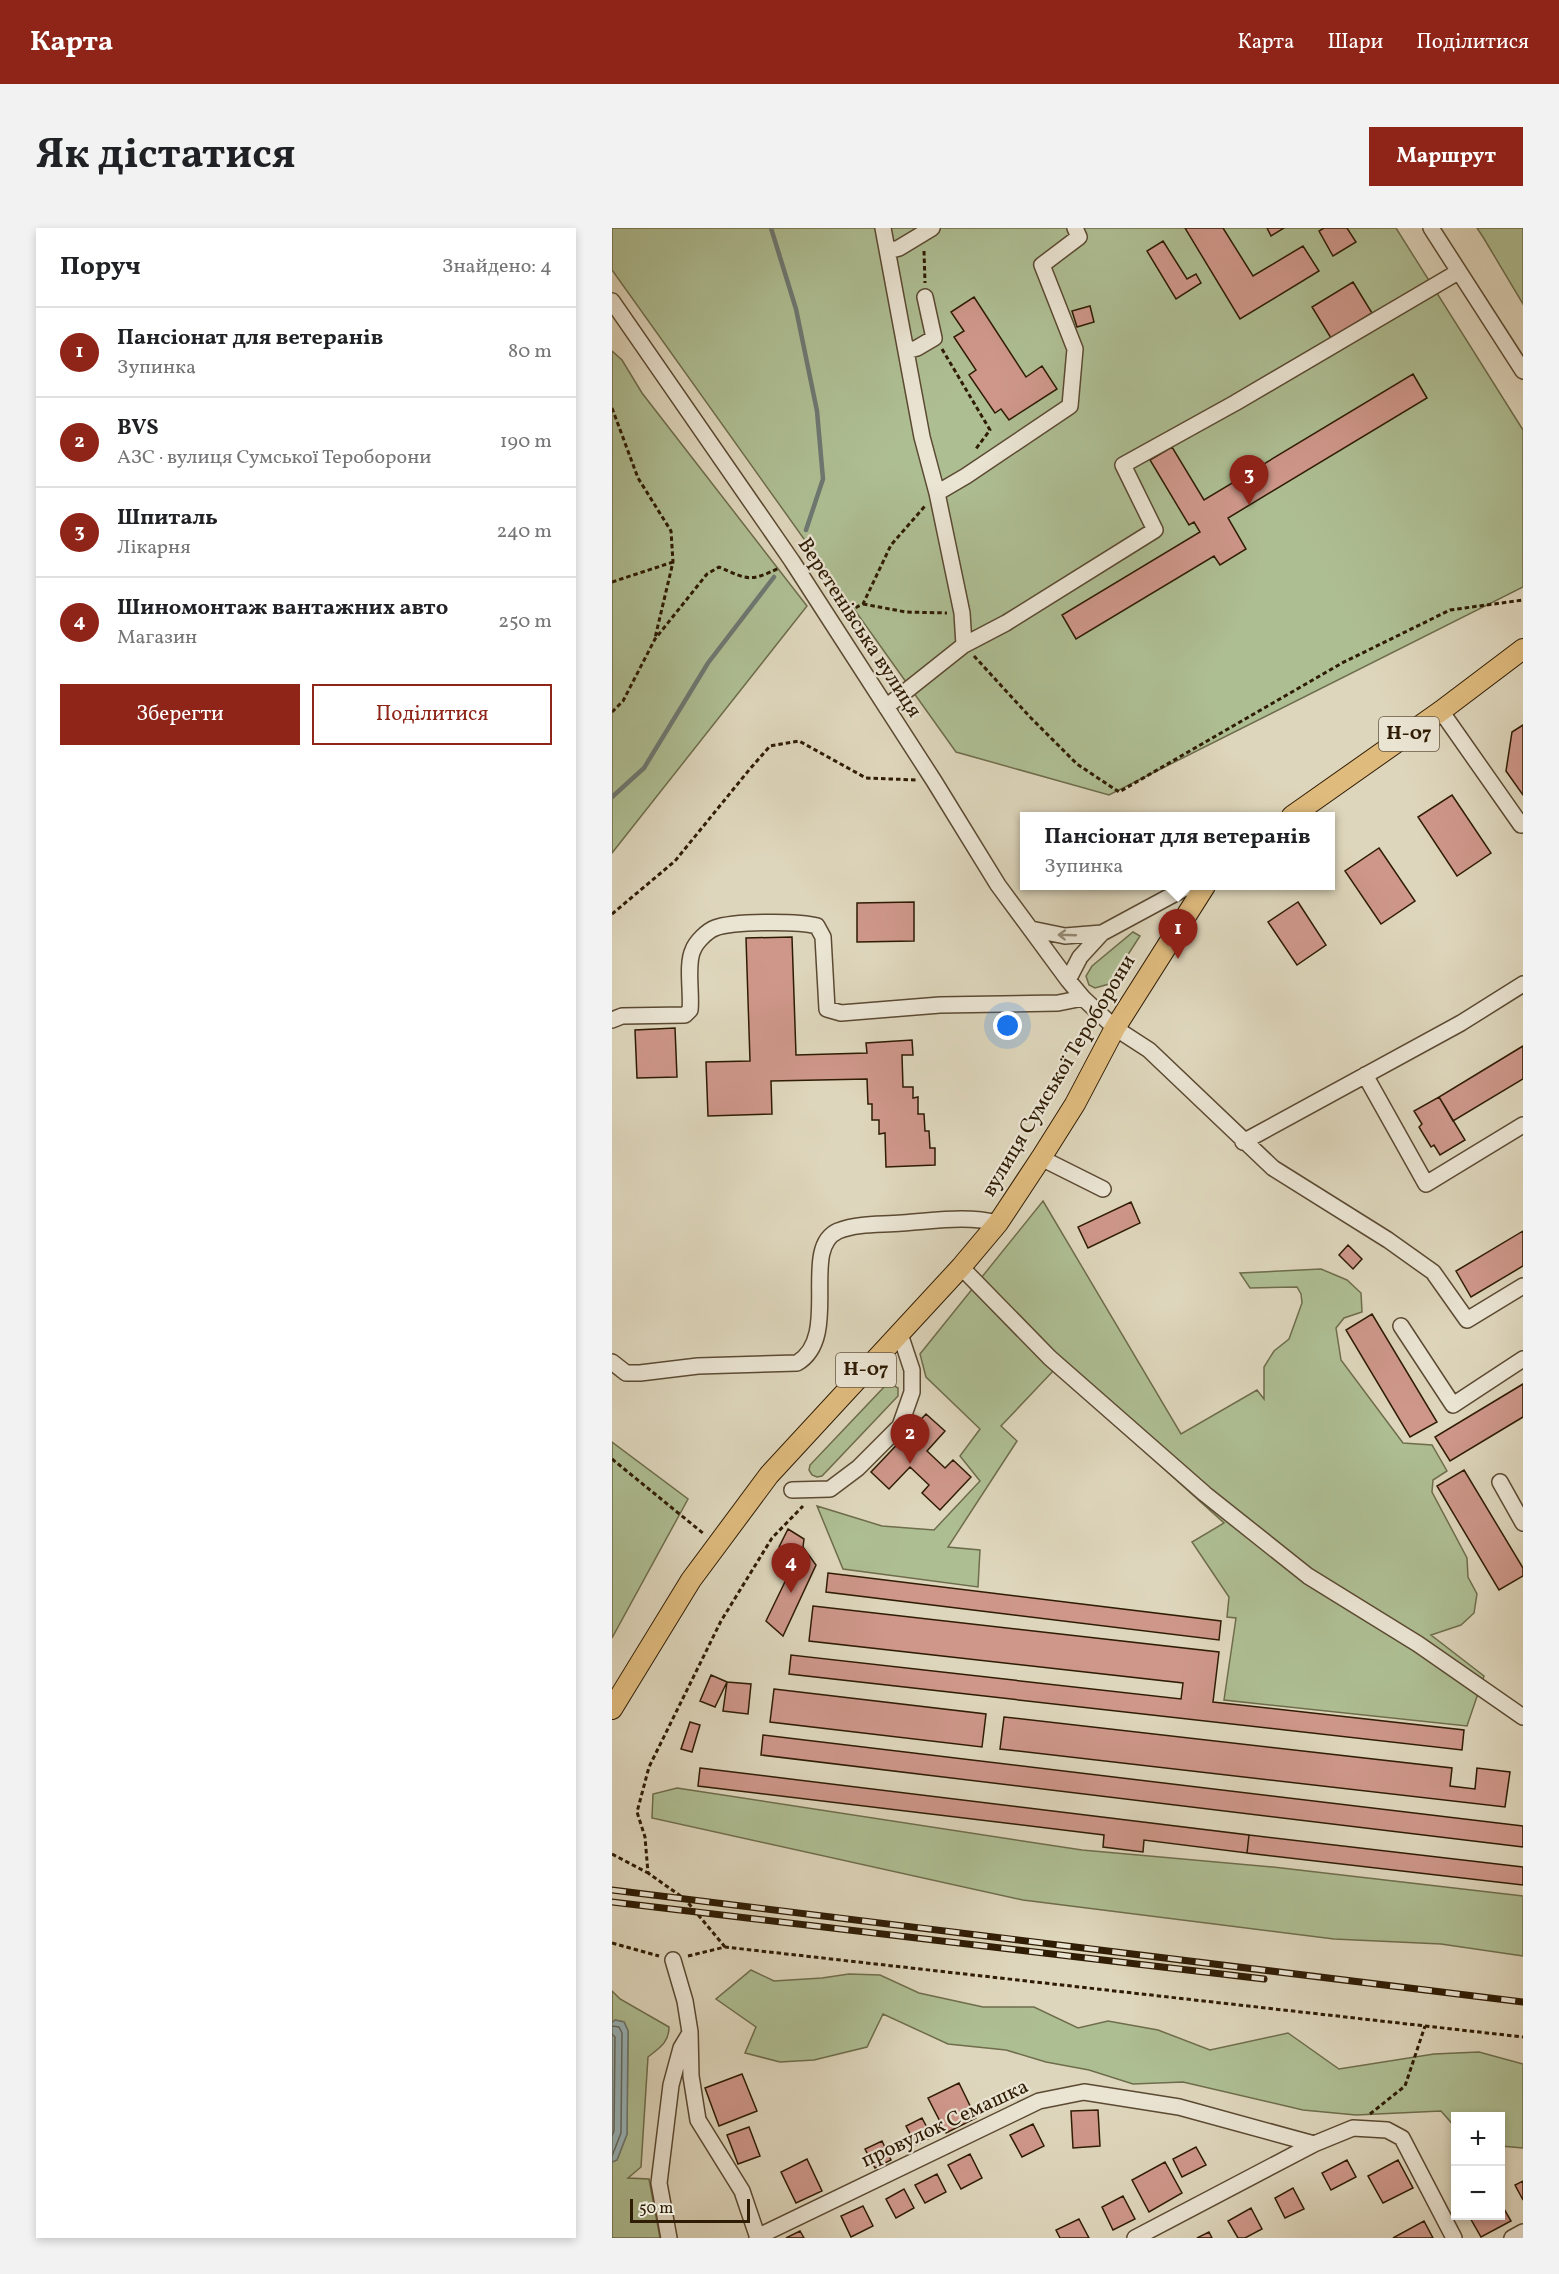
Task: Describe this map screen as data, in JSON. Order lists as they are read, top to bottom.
{
  "streets": {
    "main road": ["Н-07", "вулиця Сумської Тероборони"],
    "street": ["Веретенівська вулиця", "провулок Семашка"]
  },
  "crossings": [
    ["Веретенівська вулиця", "вулиця Сумської Тероборони"]
  ],
  "scale_bar": "50 m",
  "page": {
    "header": "Карта",
    "nav": ["Карта", "Шари", "Поділитися"],
    "title": "Як дістатися",
    "buttons": [
      "Маршрут",
      ["Зберегти", "Поділитися"]
    ],
    "heading": ["Поруч", "Знайдено: 4"],
    "list": [
      {
        "mark": "1",
        "name": "Пансіонат для ветеранів",
        "note": "Зупинка",
        "value": "80 m"
      },
      {
        "mark": "2",
        "name": "BVS",
        "note": "АЗС · вулиця Сумської Тероборони",
        "value": "190 m"
      },
      {
        "mark": "3",
        "name": "Шпиталь",
        "note": "Лікарня",
        "value": "240 m"
      },
      {
        "mark": "4",
        "name": "Шиномонтаж вантажних авто",
        "note": "Магазин",
        "value": "250 m"
      }
    ],
    "pins": [
      "3",
      "1",
      "2",
      "4"
    ],
    "popup": ["Пансіонат для ветеранів", "Зупинка"],
    "map_buttons": ["+", "−"],
    "scale": "50 m"
  }
}
